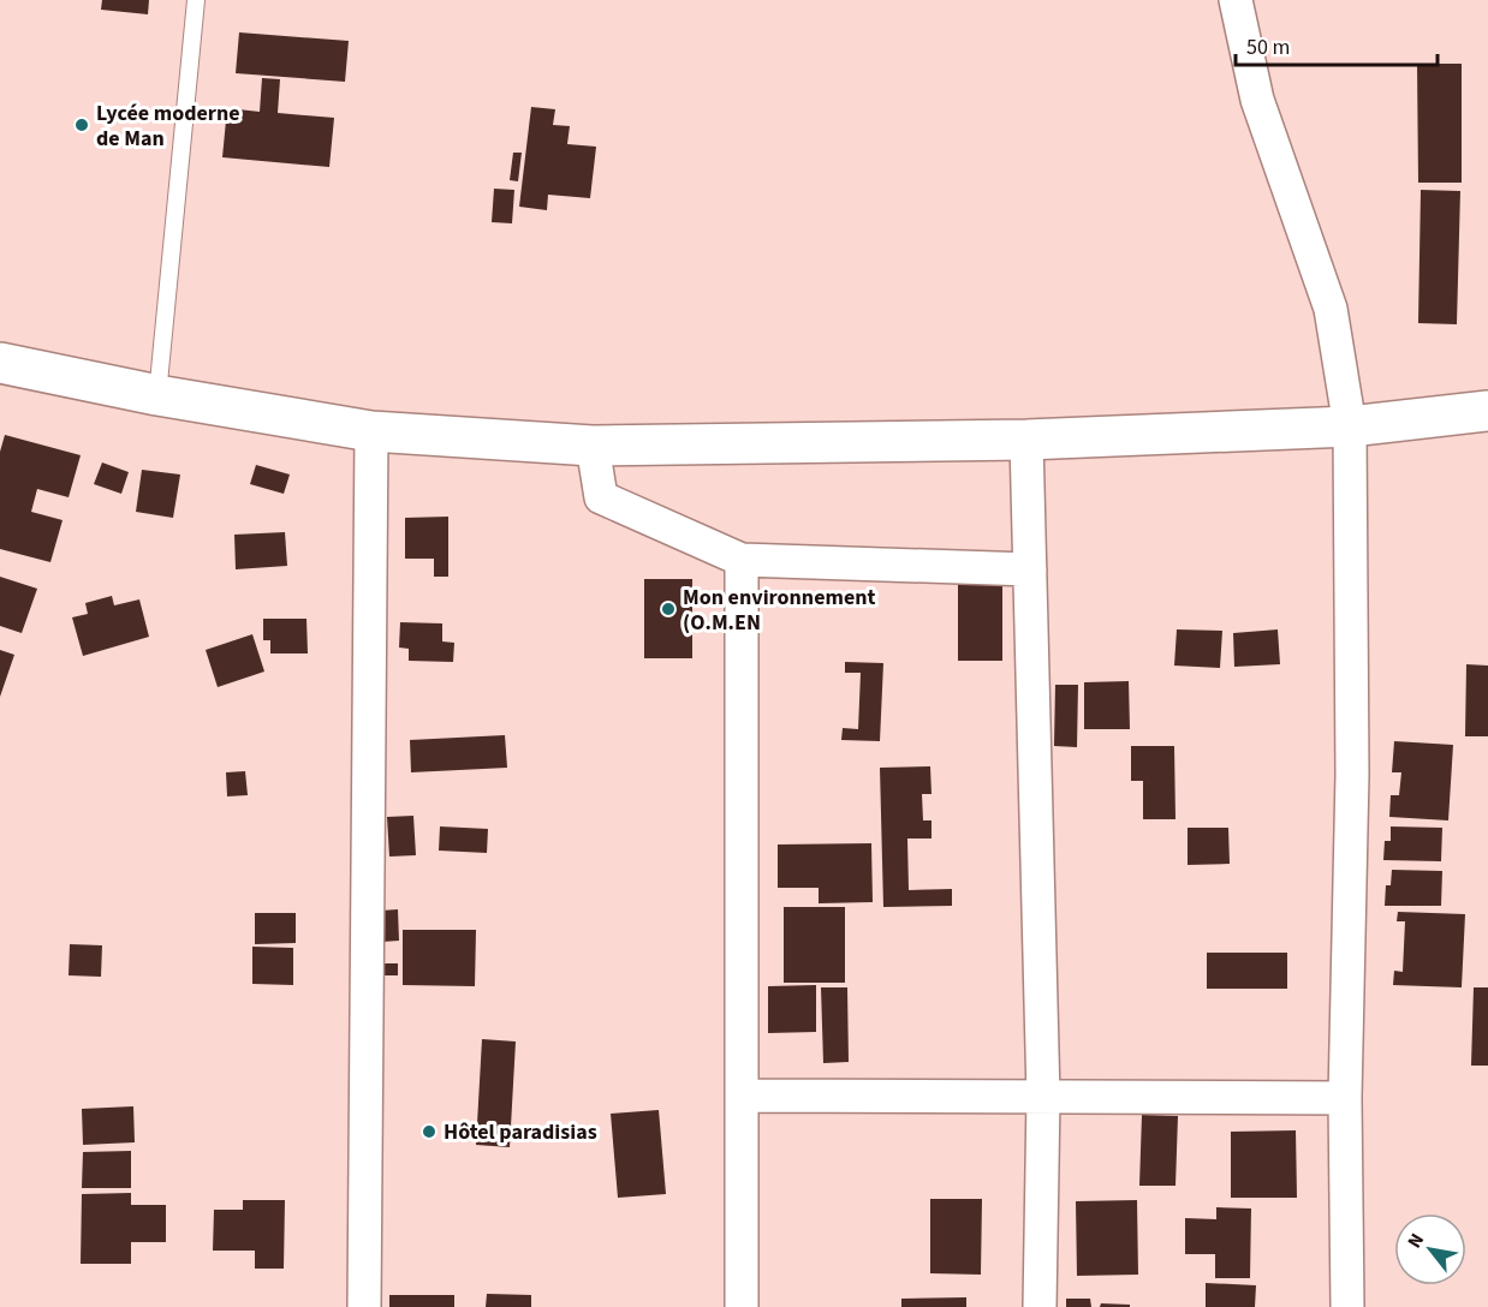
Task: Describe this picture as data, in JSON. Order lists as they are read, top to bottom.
{
  "places": ["Lycée moderne de Man", "Mon environnement (O.M.EN", "Hôtel paradisias"],
  "scale_bar": "50 m",
  "north": "top left"
}
